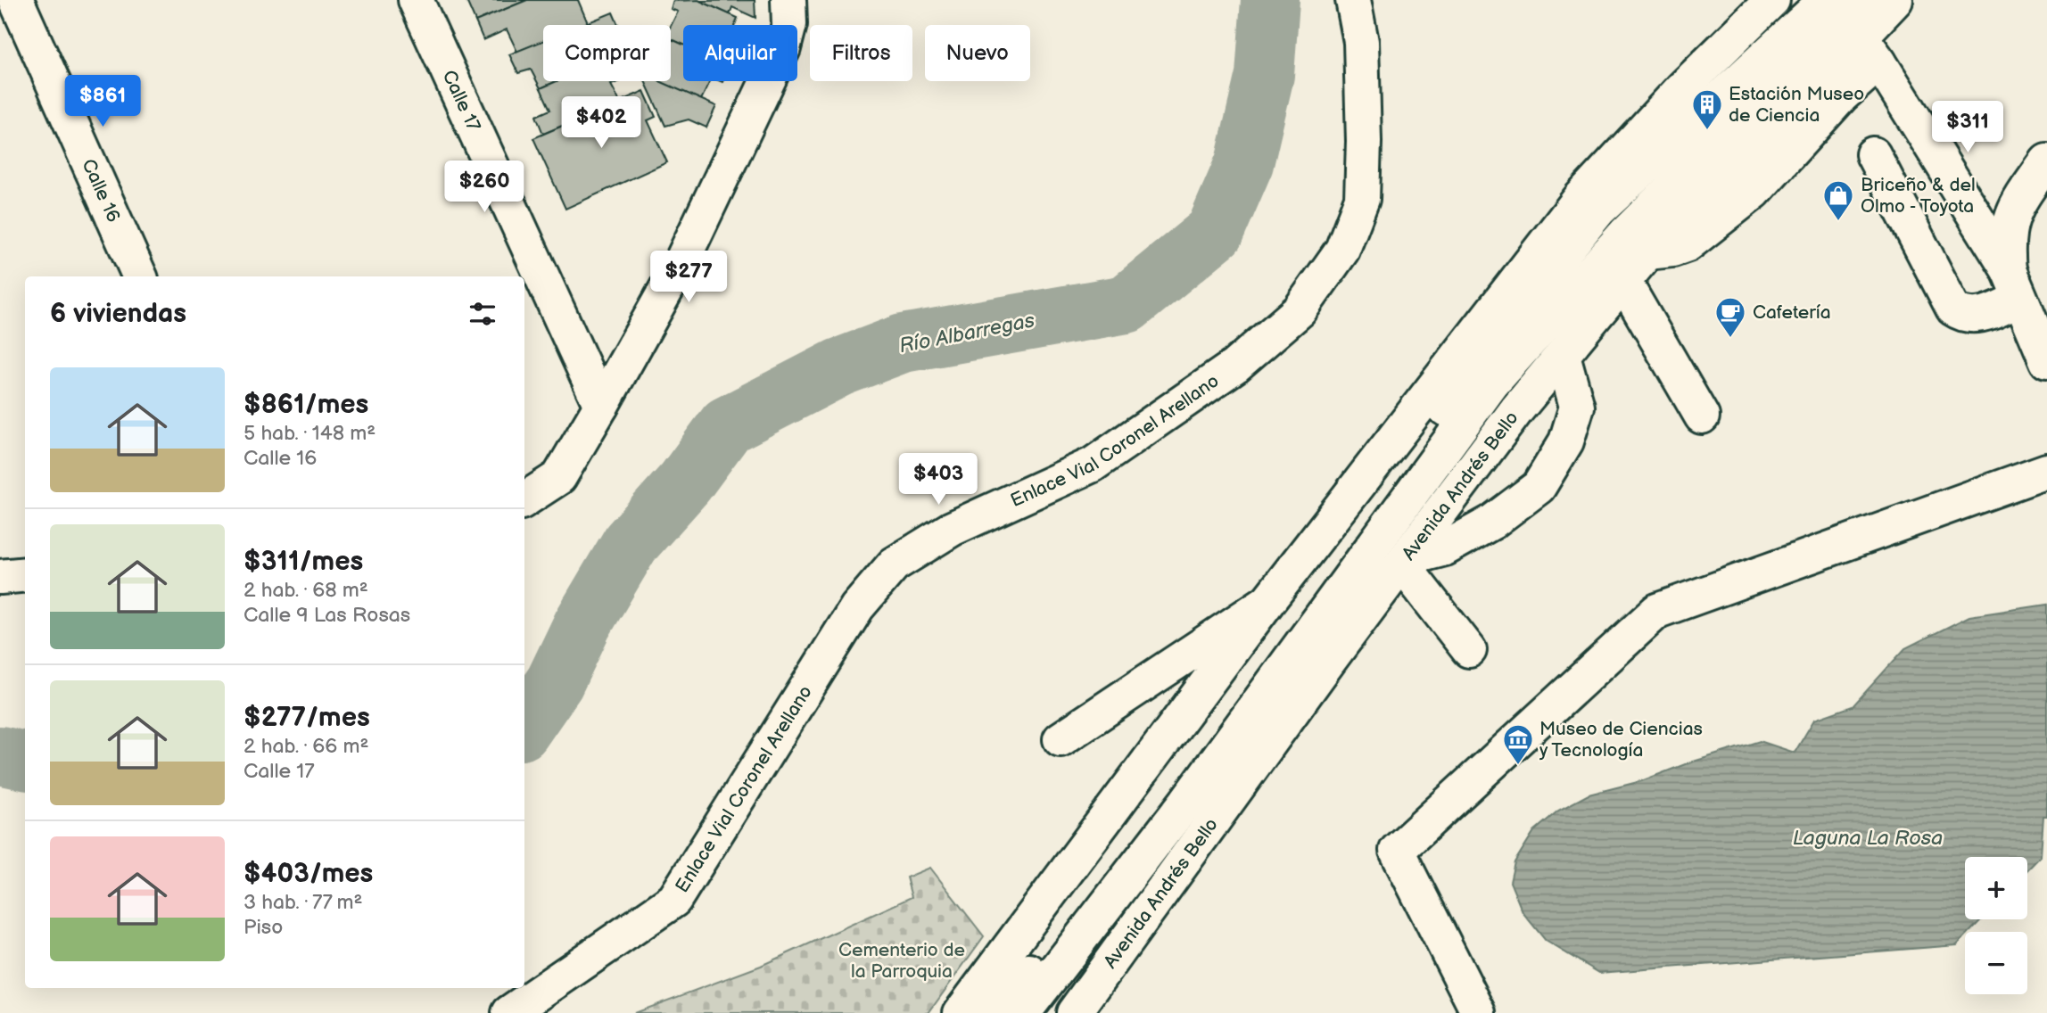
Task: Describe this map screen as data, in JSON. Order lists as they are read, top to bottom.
{
  "streets": {
    "main road": [
      "Calle 17",
      "Calle 16",
      "Enlace Vial Coronel Arellano",
      "Avenida Andrés Bello"
    ]
  },
  "water": ["Río Albarregas", "Laguna La Rosa"],
  "parks": ["Cementerio de la Parroquia"],
  "places": {
    "building": ["Estación Museo de Ciencia"],
    "shop": ["Briceño & del Olmo - Toyota"],
    "cafe": ["Cafetería"],
    "museum": ["Museo de Ciencias y Tecnología"]
  },
  "page": {
    "chip": [
      "Comprar",
      "Alquilar",
      "Filtros",
      "Nuevo"
    ],
    "price": [
      "$861",
      "$402",
      "$311",
      "$260",
      "$277",
      "$403"
    ],
    "heading": "6 viviendas",
    "list": [
      {
        "name": "$861/mes",
        "note": "5 hab. · 148 m² · Calle 16"
      },
      {
        "name": "$311/mes",
        "note": "2 hab. · 68 m² · Calle 9 Las Rosas"
      },
      {
        "name": "$277/mes",
        "note": "2 hab. · 66 m² · Calle 17"
      },
      {
        "name": "$403/mes",
        "note": "3 hab. · 77 m² · Piso"
      }
    ],
    "map_buttons": ["+", "−"]
  }
}
